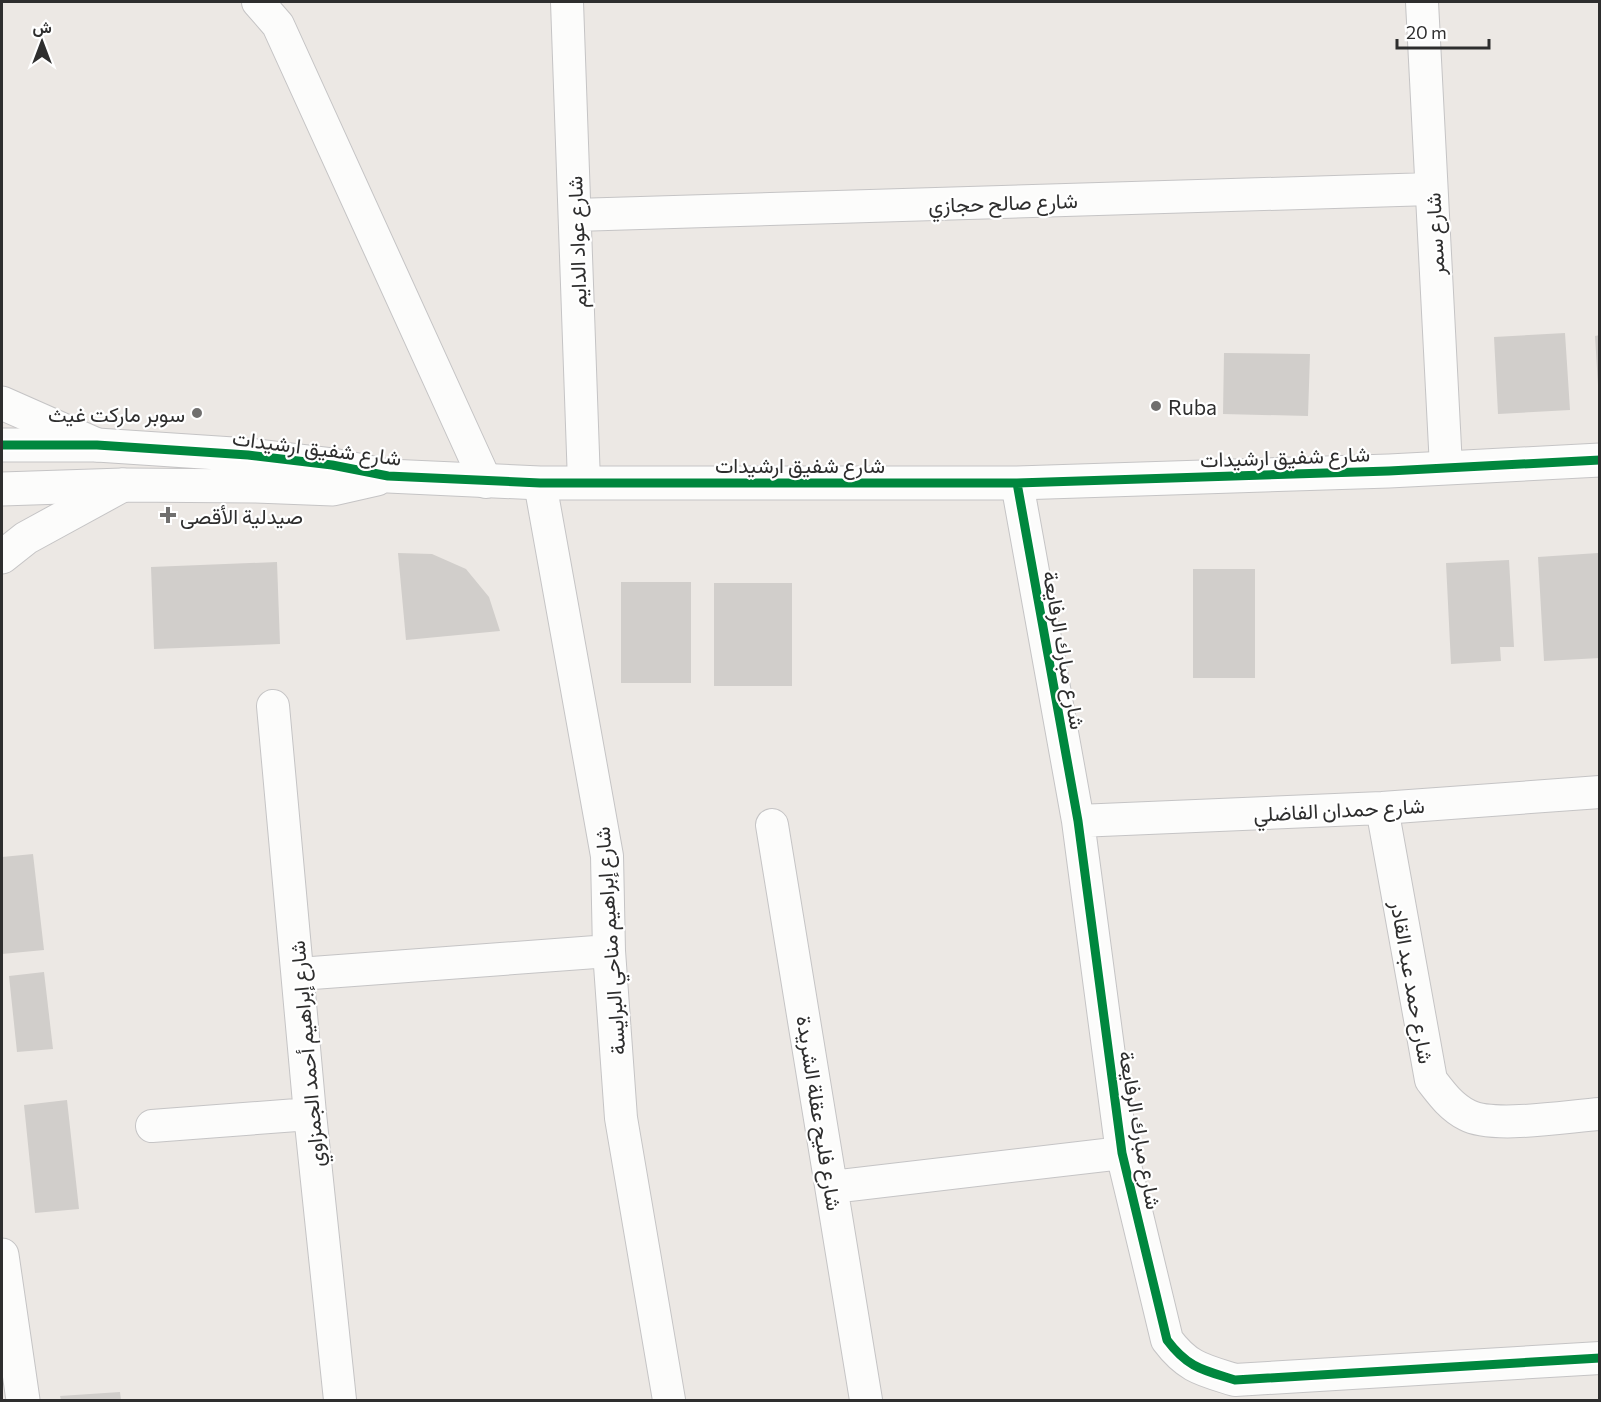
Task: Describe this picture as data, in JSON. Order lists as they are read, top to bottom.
{
  "streets": {
    "street": [
      "شارع صالح حجازي",
      "شارع سمر",
      "شارع عواد الدايم",
      "شارع شفيق ارشيدات",
      "شارع مبارك الرفايعة",
      "شارع حمدان الفاضلي",
      "شارع إبراهيم مناحي البرايسة",
      "شارع حمد عبد القادر",
      "شارع إبراهيم أحمد الجمزاوي",
      "شارع فليح عقلة الشريدة"
    ]
  },
  "crossings": [
    ["شارع صالح حجازي", "شارع سمر"],
    ["شارع صالح حجازي", "شارع عواد الدايم"],
    ["شارع سمر", "شارع شفيق ارشيدات"],
    ["شارع عواد الدايم", "شارع شفيق ارشيدات"],
    ["شارع شفيق ارشيدات", "شارع مبارك الرفايعة"],
    ["شارع شفيق ارشيدات", "شارع إبراهيم مناحي البرايسة"],
    ["شارع مبارك الرفايعة", "شارع حمدان الفاضلي"],
    ["شارع حمدان الفاضلي", "شارع حمد عبد القادر"]
  ],
  "places": {
    "other": ["Ruba", "سوبر ماركت غيث"],
    "health": ["صيدلية الأقصى"]
  },
  "scale_bar": "20 m",
  "north": "top"
}
